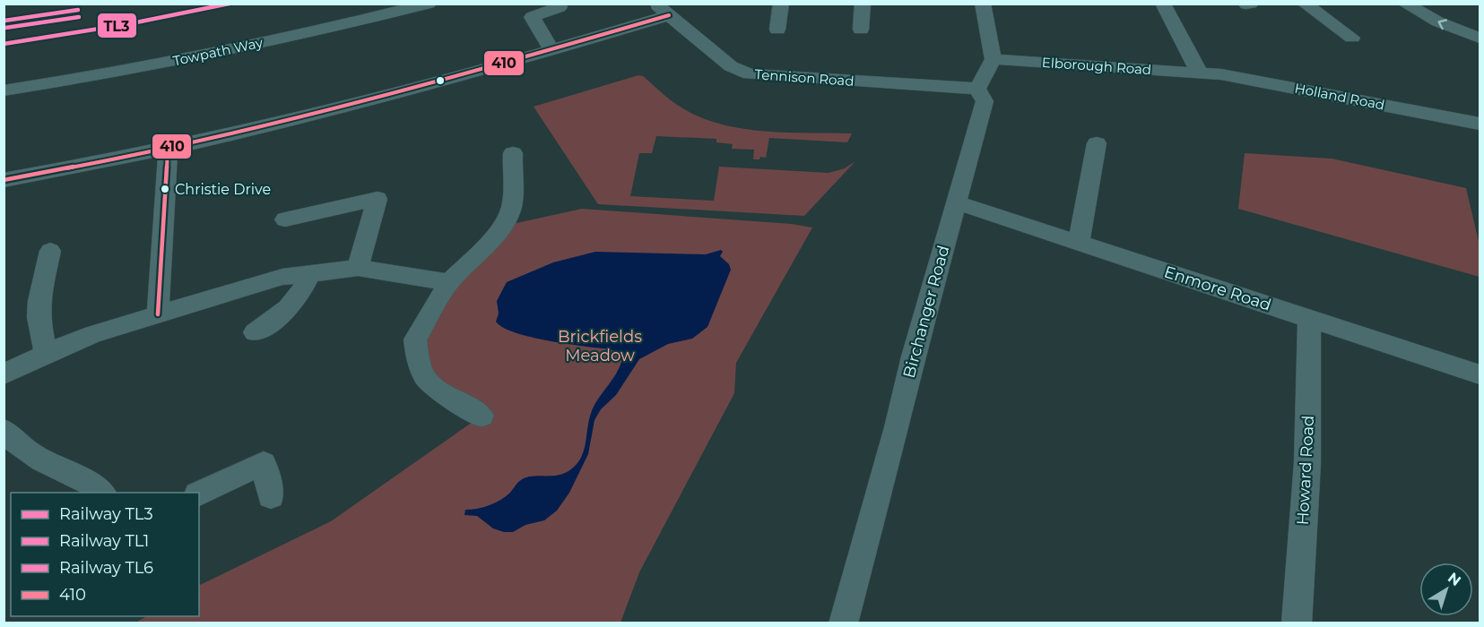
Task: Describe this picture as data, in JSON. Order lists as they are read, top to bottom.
{
  "streets": {
    "street": [
      "Towpath Way",
      "Elborough Road",
      "Tennison Road",
      "Holland Road",
      "Enmore Road",
      "Birchanger Road",
      "Howard Road"
    ]
  },
  "crossings": [
    ["Elborough Road", "Holland Road"],
    ["Tennison Road", "Birchanger Road"],
    ["Enmore Road", "Birchanger Road"],
    ["Enmore Road", "Howard Road"]
  ],
  "parks": ["Brickfields Meadow"],
  "places": ["Christie Drive"],
  "lines": [
    "rail line TL3",
    "rail line TL1",
    "transit line 410",
    "rail line TL6"
  ],
  "legend": [
    "Railway TL3",
    "Railway TL1",
    "Railway TL6",
    "410"
  ],
  "north": "top right"
}
